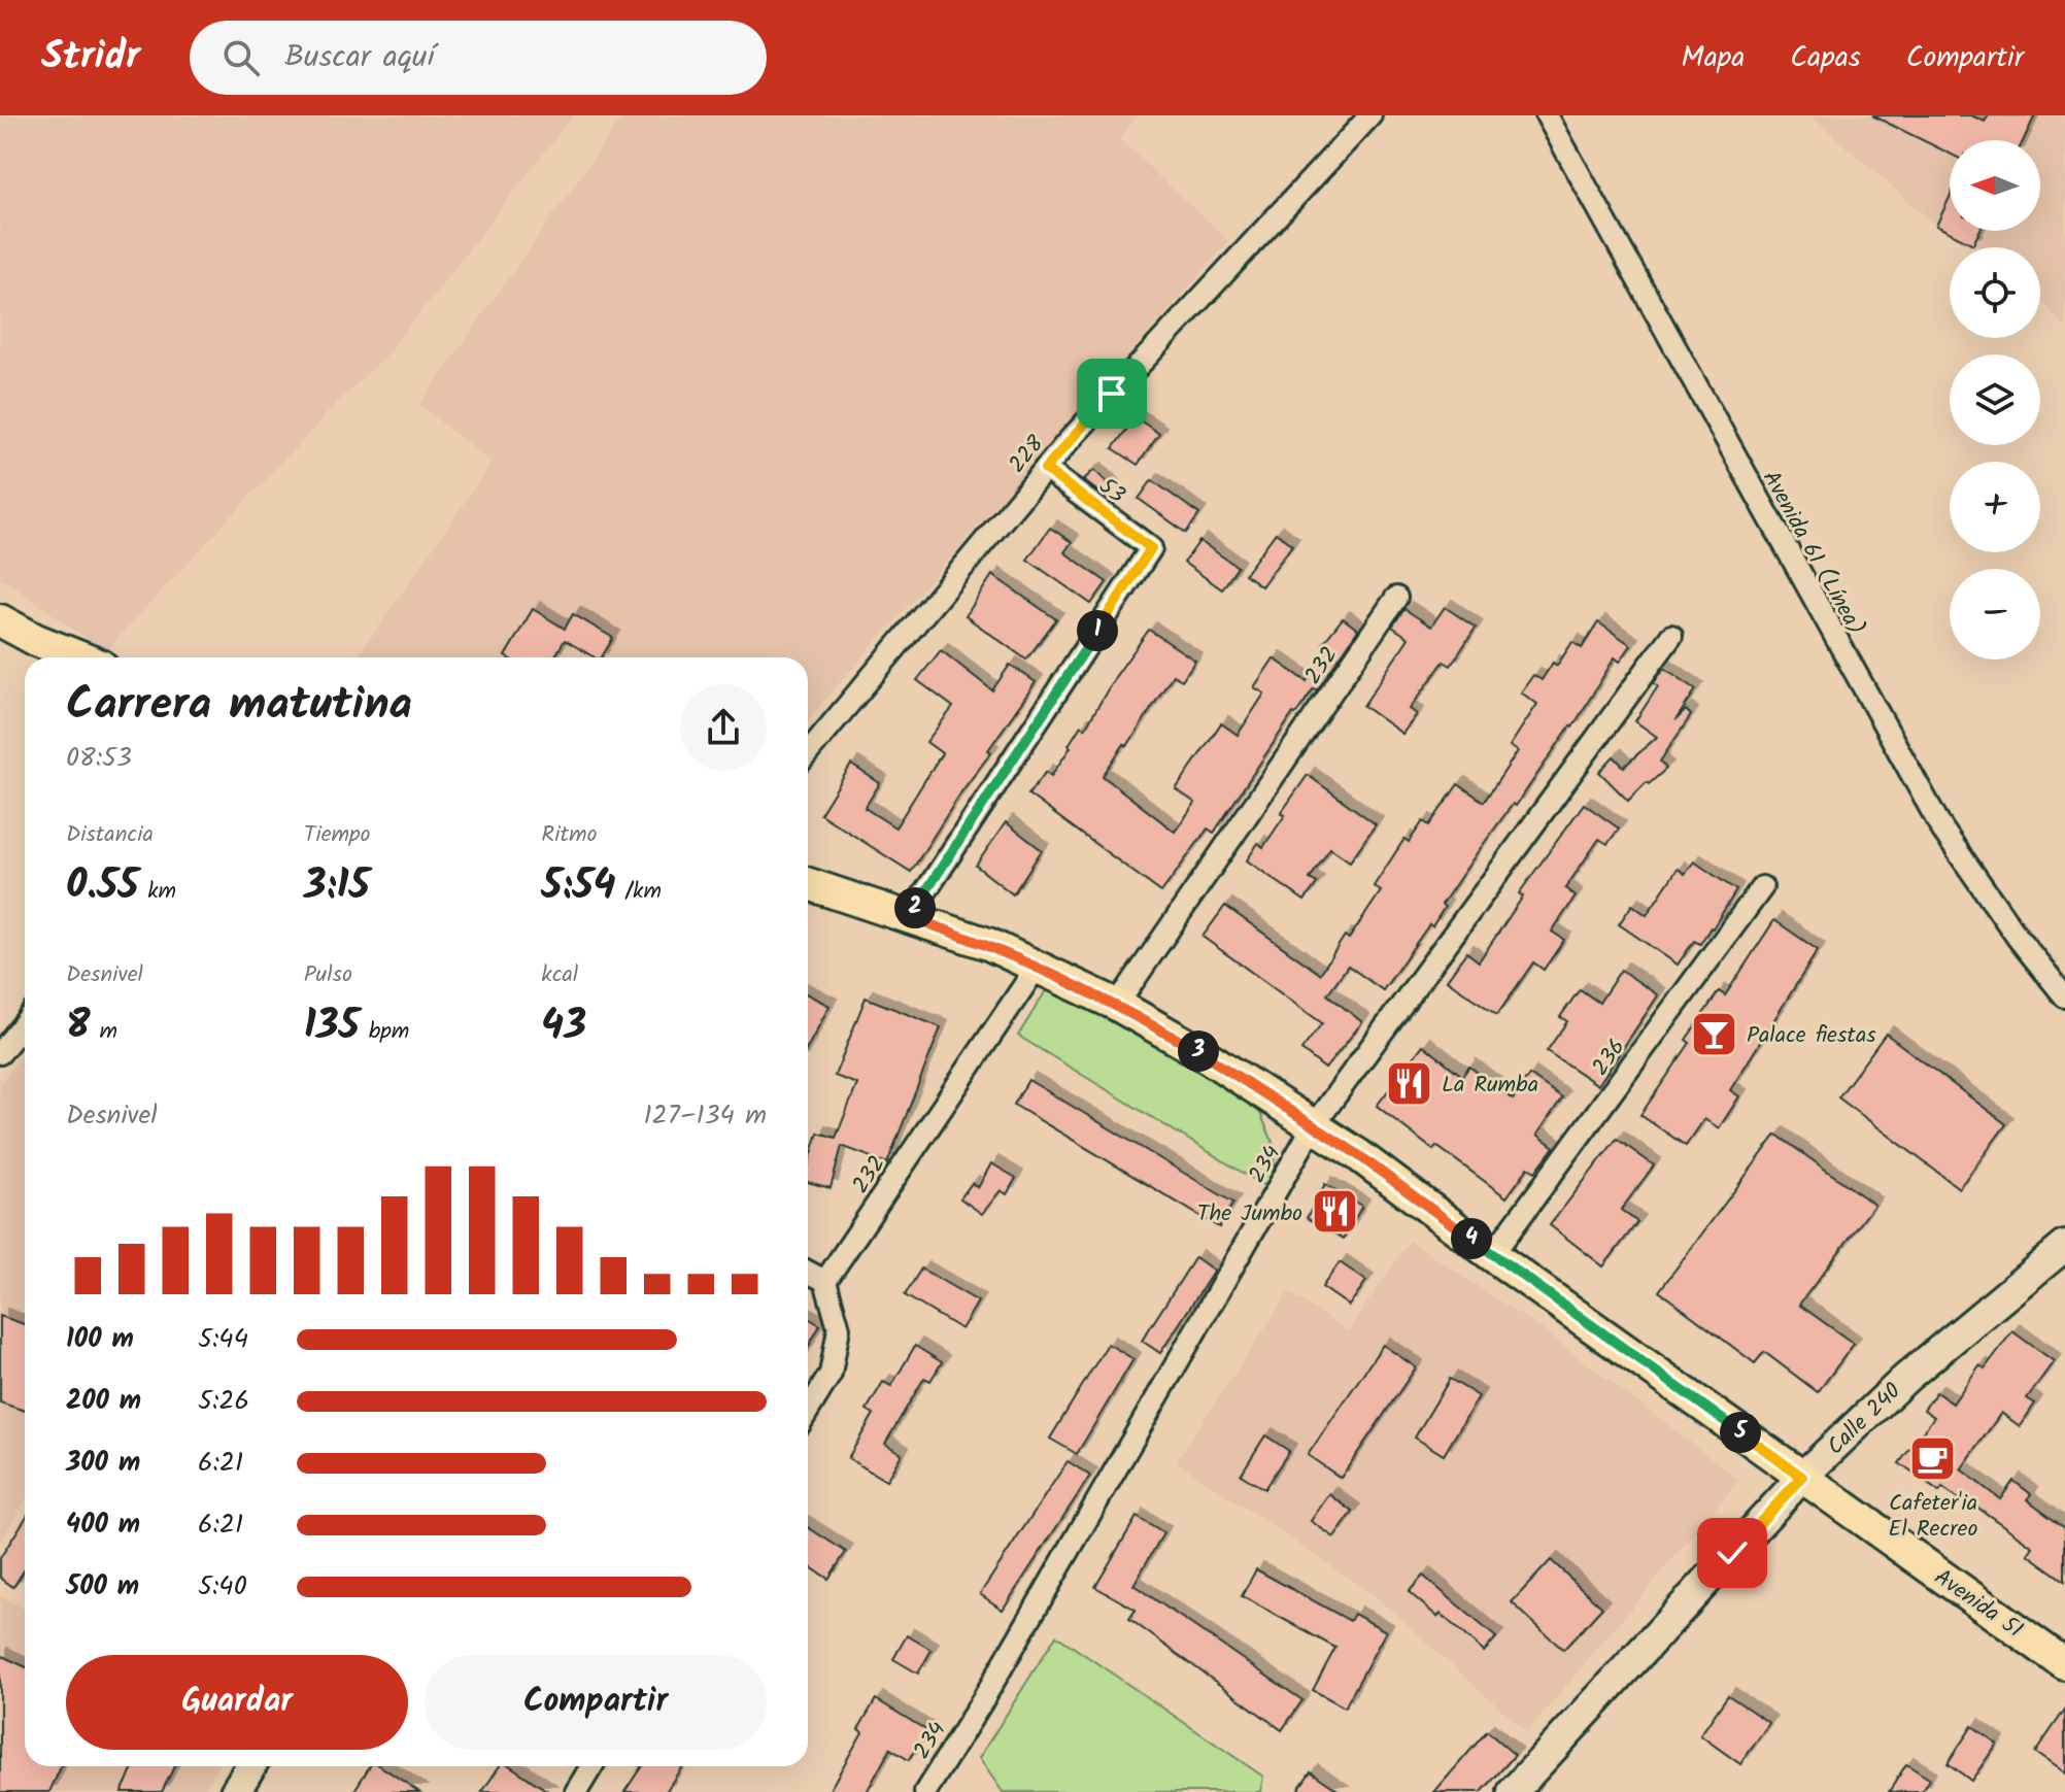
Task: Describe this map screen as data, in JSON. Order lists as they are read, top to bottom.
{
  "streets": {
    "main road": ["Avenida 51"],
    "street": [
      "228",
      "53",
      "Avenida 61 (Línea)",
      "232",
      "236",
      "234",
      "Calle 240"
    ]
  },
  "crossings": [
    ["228", "53"],
    ["53", "Avenida 51"],
    ["232", "Avenida 51"],
    ["236", "Avenida 51"],
    ["234", "Avenida 51"],
    ["Calle 240", "Avenida 51"]
  ],
  "places": {
    "bar": ["Palace fiestas"],
    "restaurant": ["La Rumba", "The Jumbo"],
    "cafe": ["Cafeter'ia El Recreo"]
  },
  "north": "left",
  "page": {
    "header": "Stridr",
    "search": "Buscar aquí",
    "nav": ["Mapa", "Capas", "Compartir"],
    "map_buttons": ["+", "−"],
    "pins": [
      "1",
      "2",
      "3",
      "4",
      "5"
    ],
    "heading": ["Carrera matutina", "08:53"],
    "stats": [
      ["Distancia", "0.55 km"],
      ["Tiempo", "3:15"],
      ["Ritmo", "5:54 /km"],
      ["Desnivel", "8 m"],
      ["Pulso", "135 bpm"],
      ["kcal", "43"]
    ],
    "chart": ["Desnivel", "127–134 m"],
    "list": [
      {
        "name": "100 m",
        "note": "5:44"
      },
      {
        "name": "200 m",
        "note": "5:26"
      },
      {
        "name": "300 m",
        "note": "6:21"
      },
      {
        "name": "400 m",
        "note": "6:21"
      },
      {
        "name": "500 m",
        "note": "5:40"
      }
    ],
    "buttons": ["Guardar", "Compartir"]
  }
}
